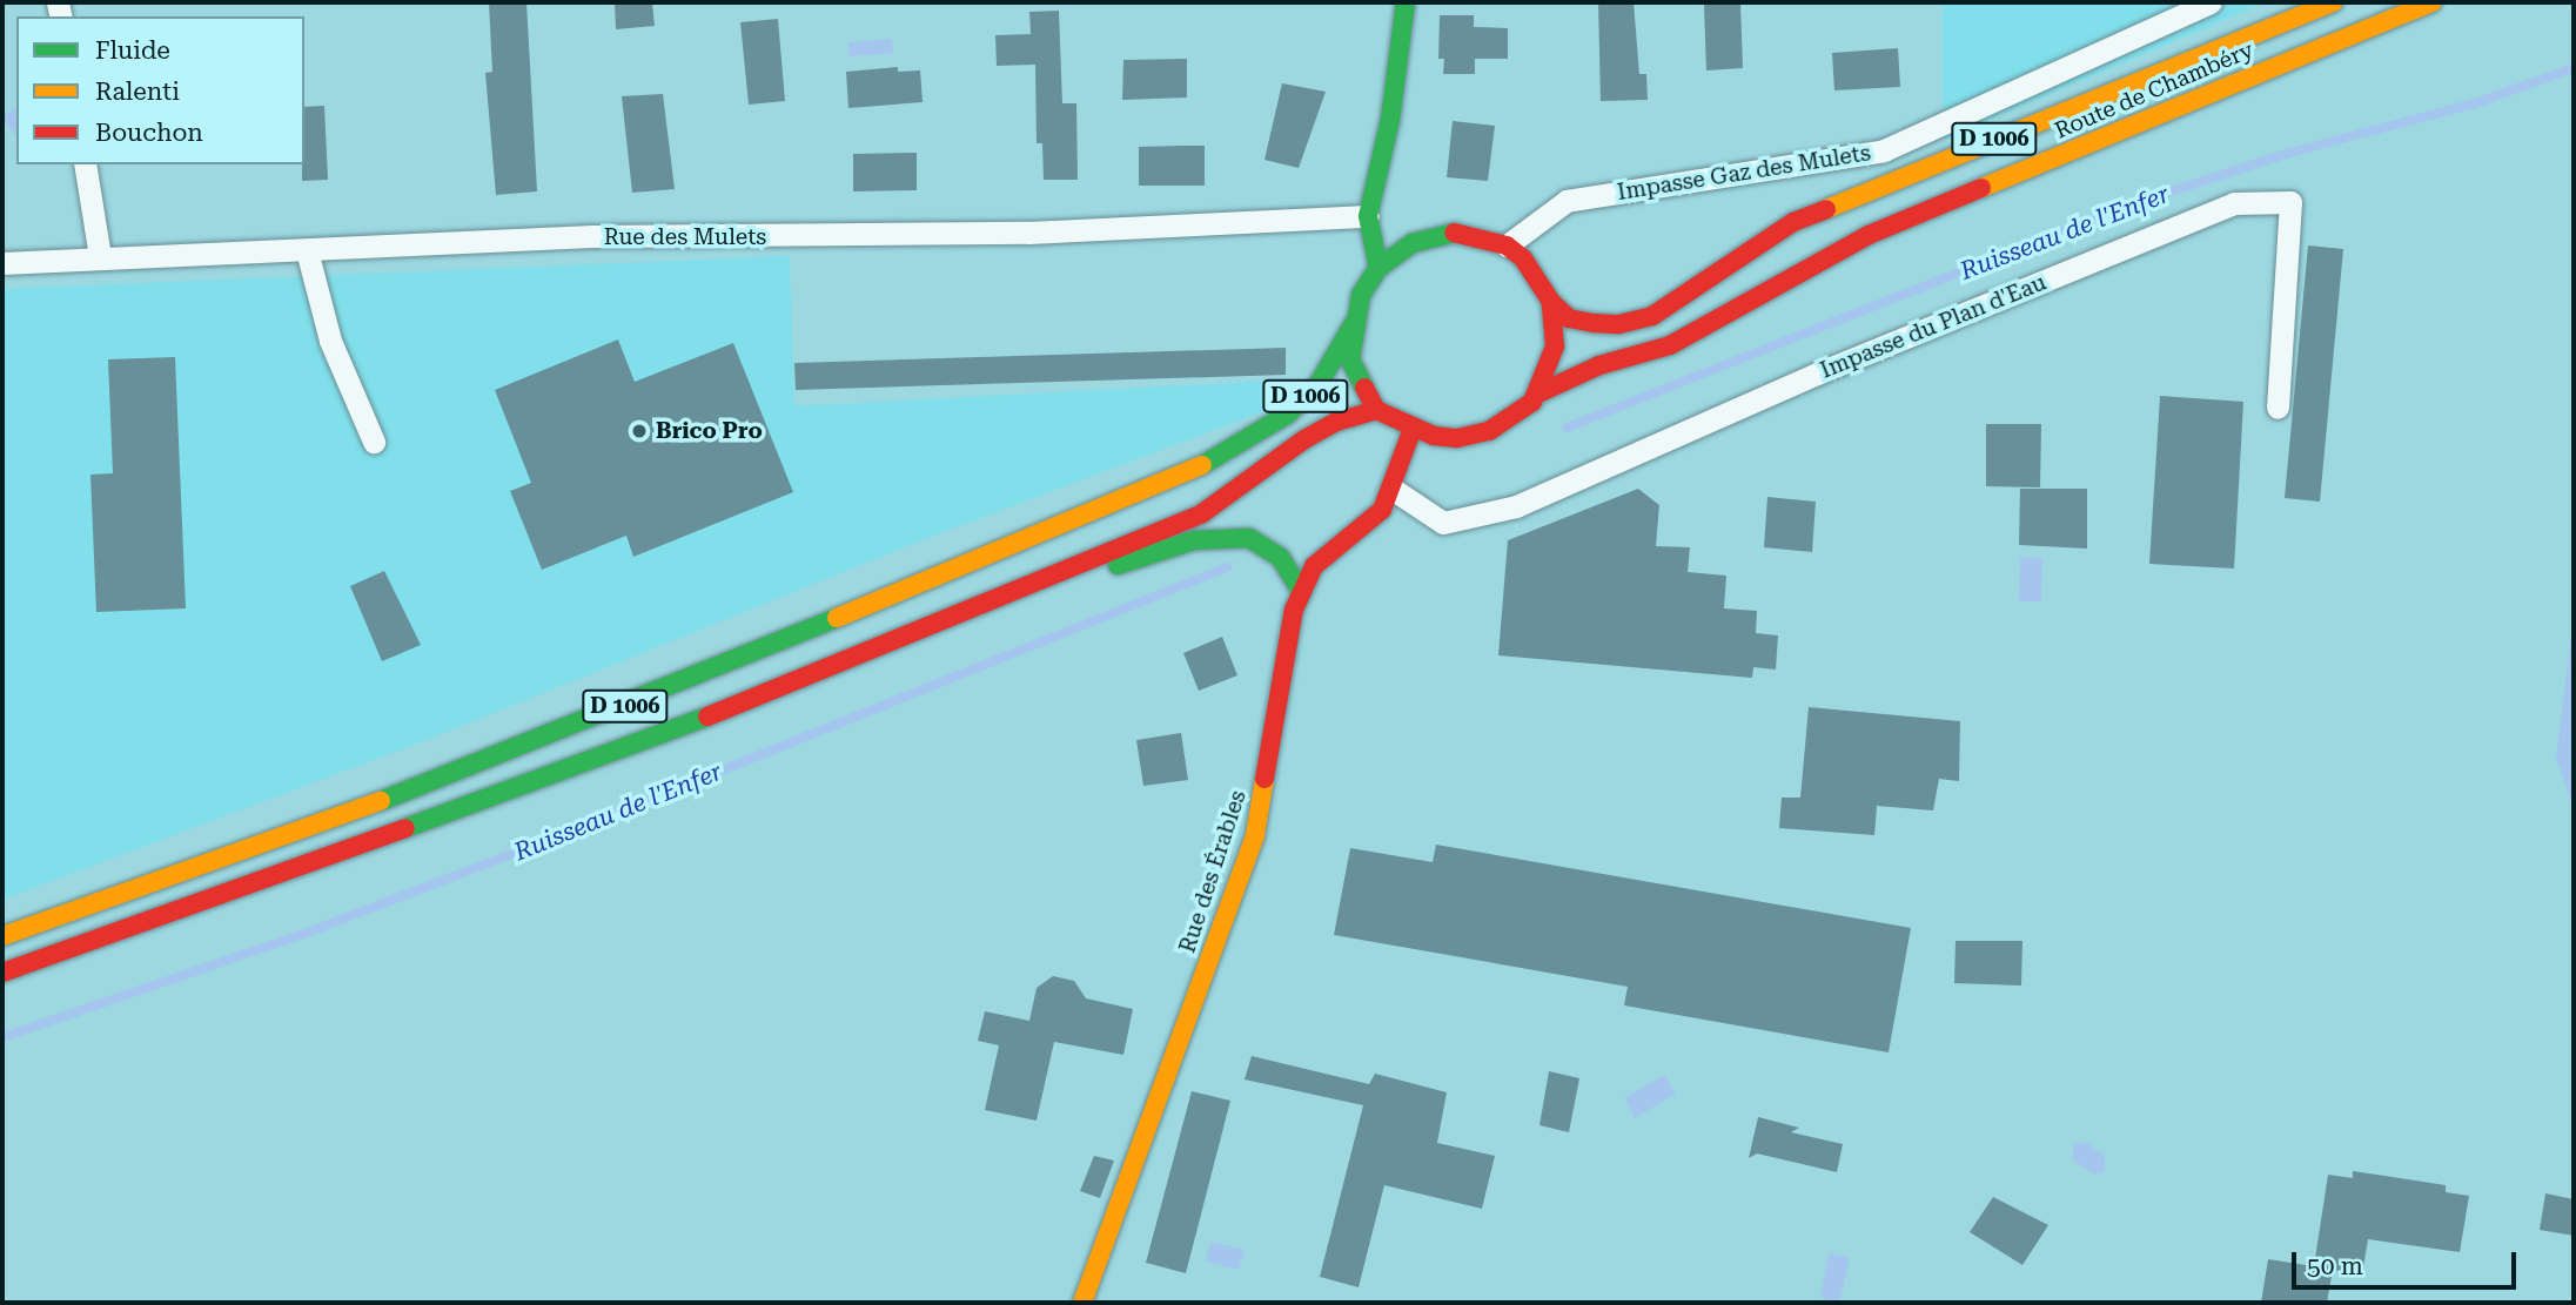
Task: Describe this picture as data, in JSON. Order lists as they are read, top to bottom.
{
  "streets": {
    "main road": ["Route de Chambéry", "D 1006", "Rue des Érables"],
    "street": ["Impasse Gaz des Mulets", "Rue des Mulets", "Impasse du Plan d'Eau"]
  },
  "crossings": [
    ["Route de Chambéry", "D 1006"],
    ["Route de Chambéry", "Impasse Gaz des Mulets"],
    ["Route de Chambéry", "Rue des Érables"],
    ["D 1006", "Impasse Gaz des Mulets"],
    ["D 1006", "Rue des Érables"],
    ["Impasse Gaz des Mulets", "Rue des Érables"],
    ["Impasse du Plan d'Eau", "Rue des Érables"]
  ],
  "water": ["Ruisseau de l'Enfer"],
  "places": ["Brico Pro"],
  "legend": ["Fluide", "Ralenti", "Bouchon"],
  "scale_bar": "50 m"
}
